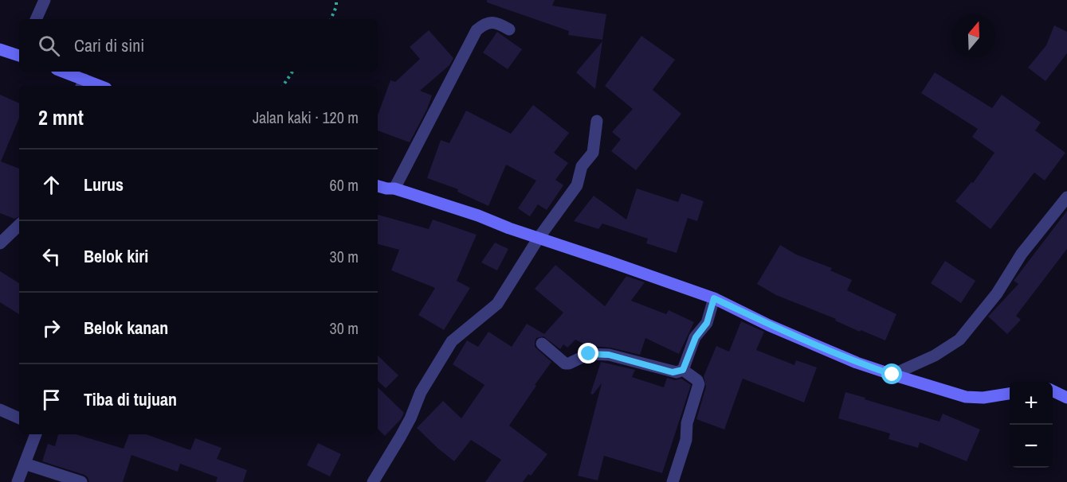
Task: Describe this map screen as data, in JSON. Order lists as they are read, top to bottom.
{
  "north": "top",
  "page": {
    "search": "Cari di sini",
    "heading": ["2 mnt", "Jalan kaki · 120 m"],
    "list": [
      ["Lurus", "60 m"],
      ["Belok kiri", "30 m"],
      ["Belok kanan", "30 m"],
      "Tiba di tujuan"
    ],
    "map_buttons": ["+", "−"]
  }
}
